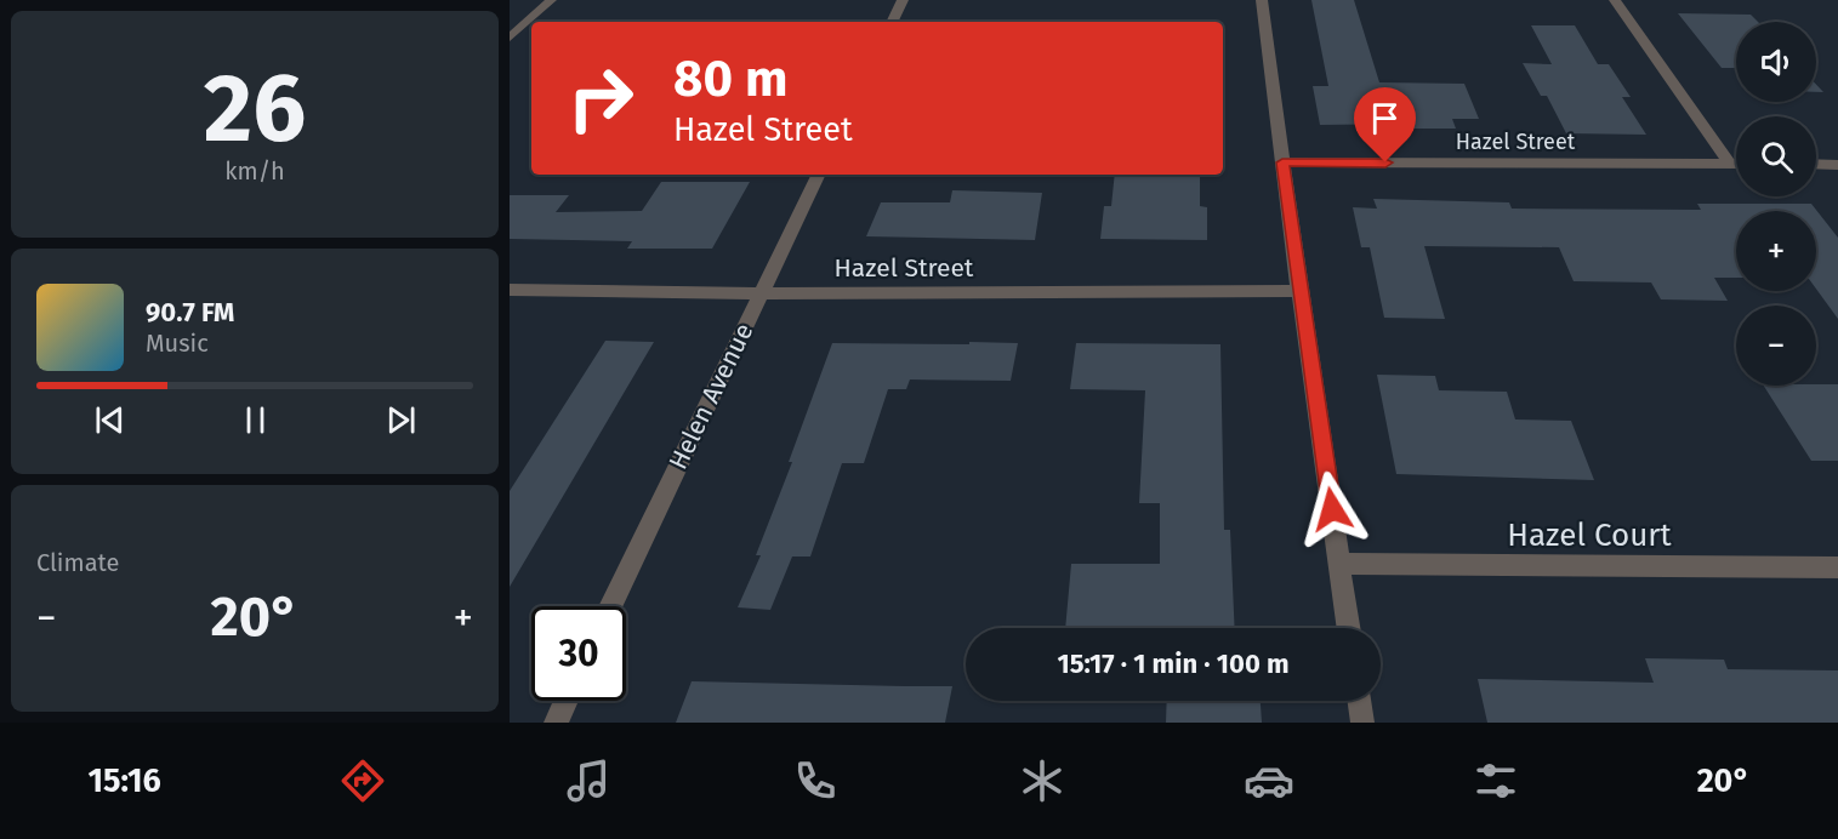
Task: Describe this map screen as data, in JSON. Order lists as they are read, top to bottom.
{
  "streets": {
    "street": ["Hazel Street", "Helen Avenue", "Hazel Court"]
  },
  "crossings": [
    ["Hazel Street", "Helen Avenue"]
  ],
  "page": {
    "tile": [
      ["26", "km/h"],
      "Climate"
    ],
    "map_buttons": ["+", "−"],
    "turn": ["80 m", "Hazel Street"],
    "song": ["90.7 FM", "Music"],
    "heat": ["−", "20°", "+"],
    "limit": "30",
    "trip": "15:17 · 1 min · 100 m",
    "tabs": ["15:16", "20°"]
  }
}
